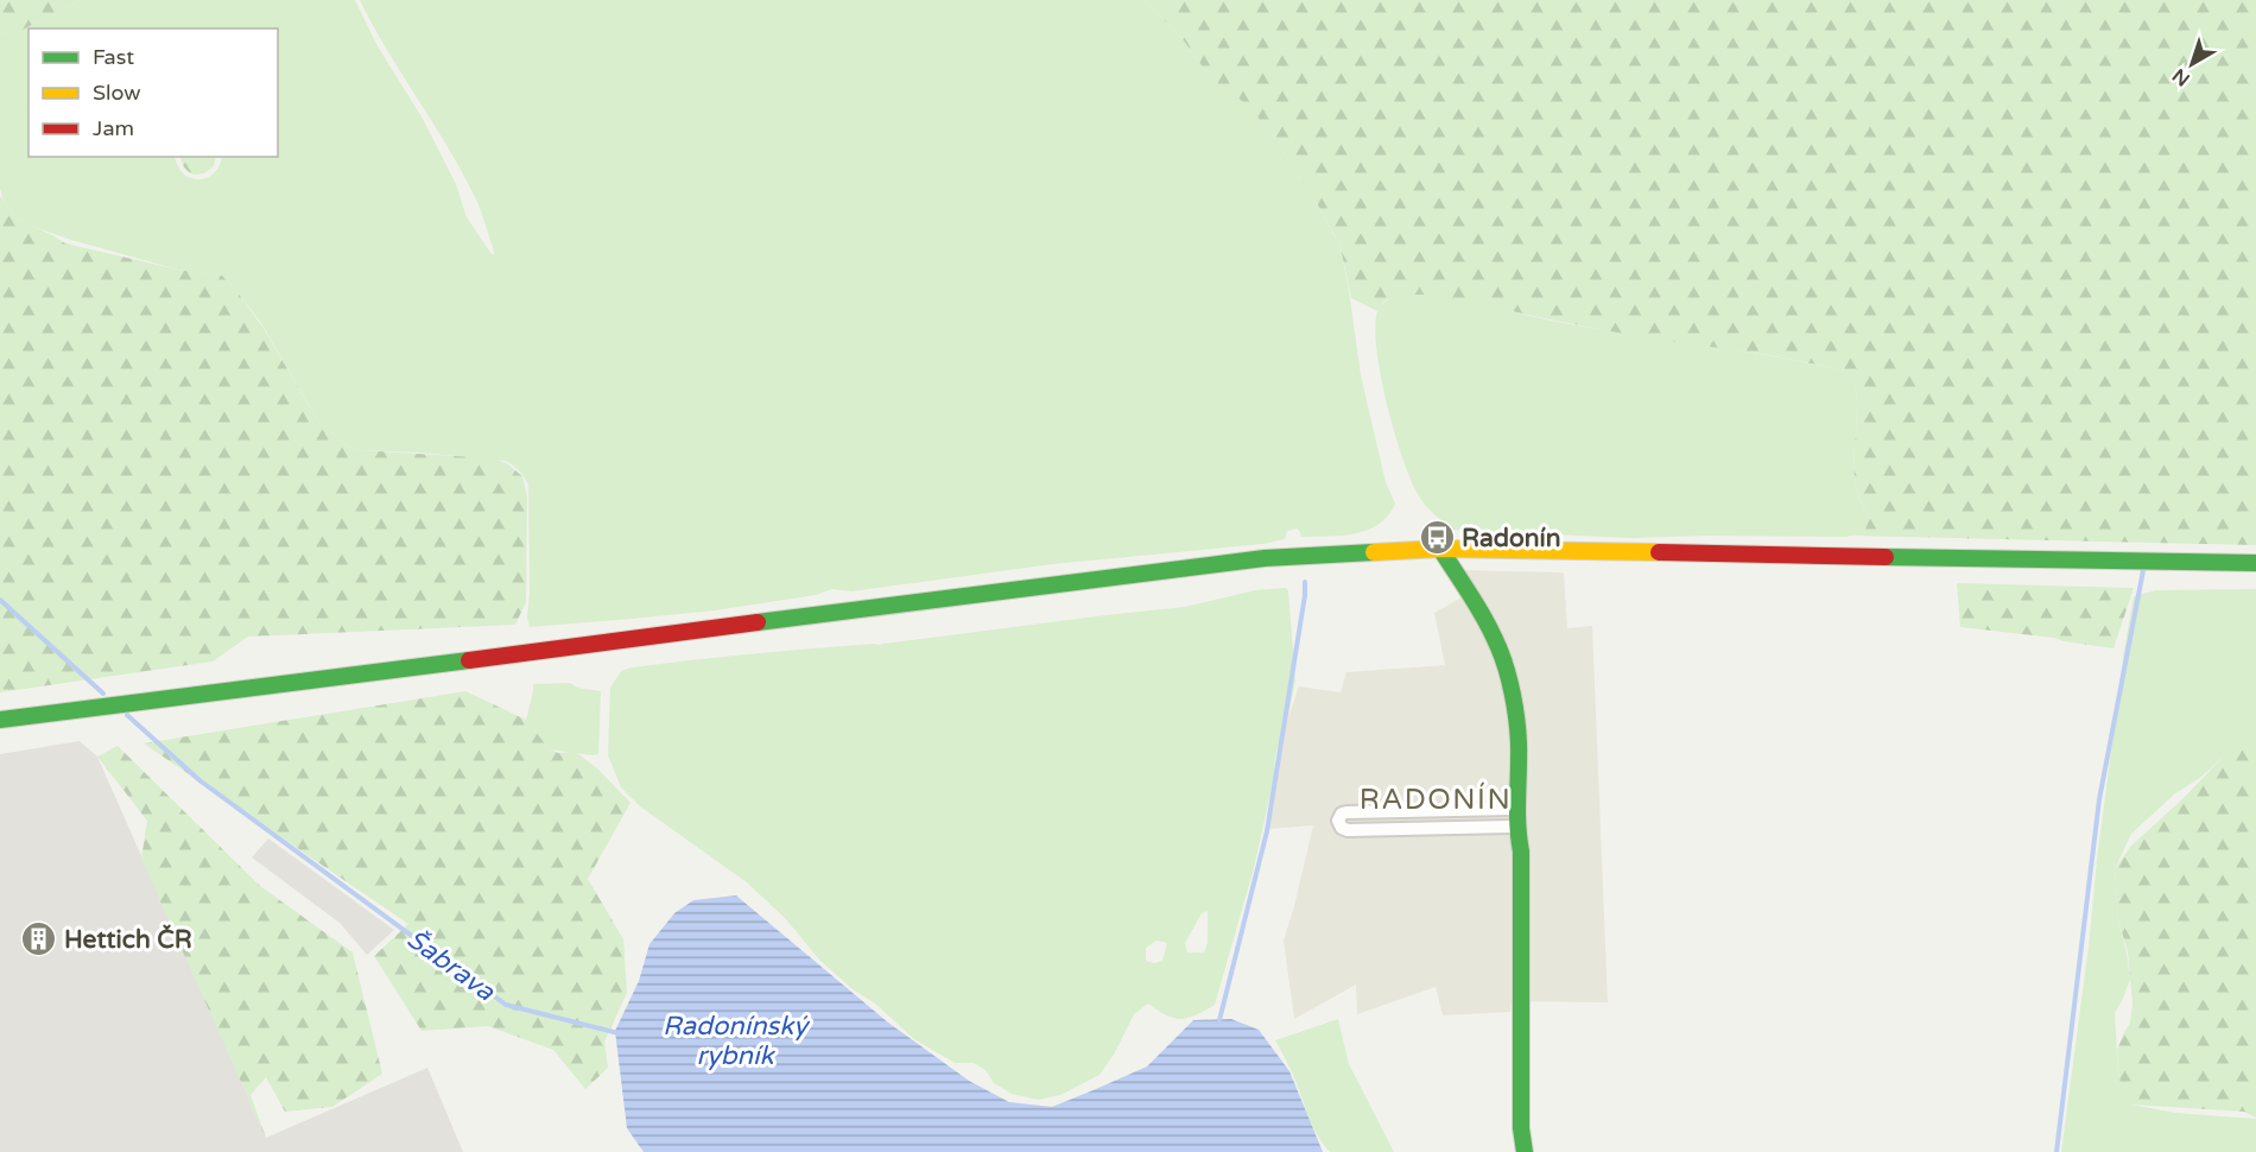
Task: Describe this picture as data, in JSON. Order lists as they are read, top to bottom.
{
  "districts": ["RADONÍN"],
  "water": ["Šabrava", "Radonínský rybník"],
  "places": {
    "bus stop": ["Radonín"],
    "building": ["Hettich ČR"]
  },
  "legend": ["Fast", "Slow", "Jam"],
  "north": "bottom left"
}
